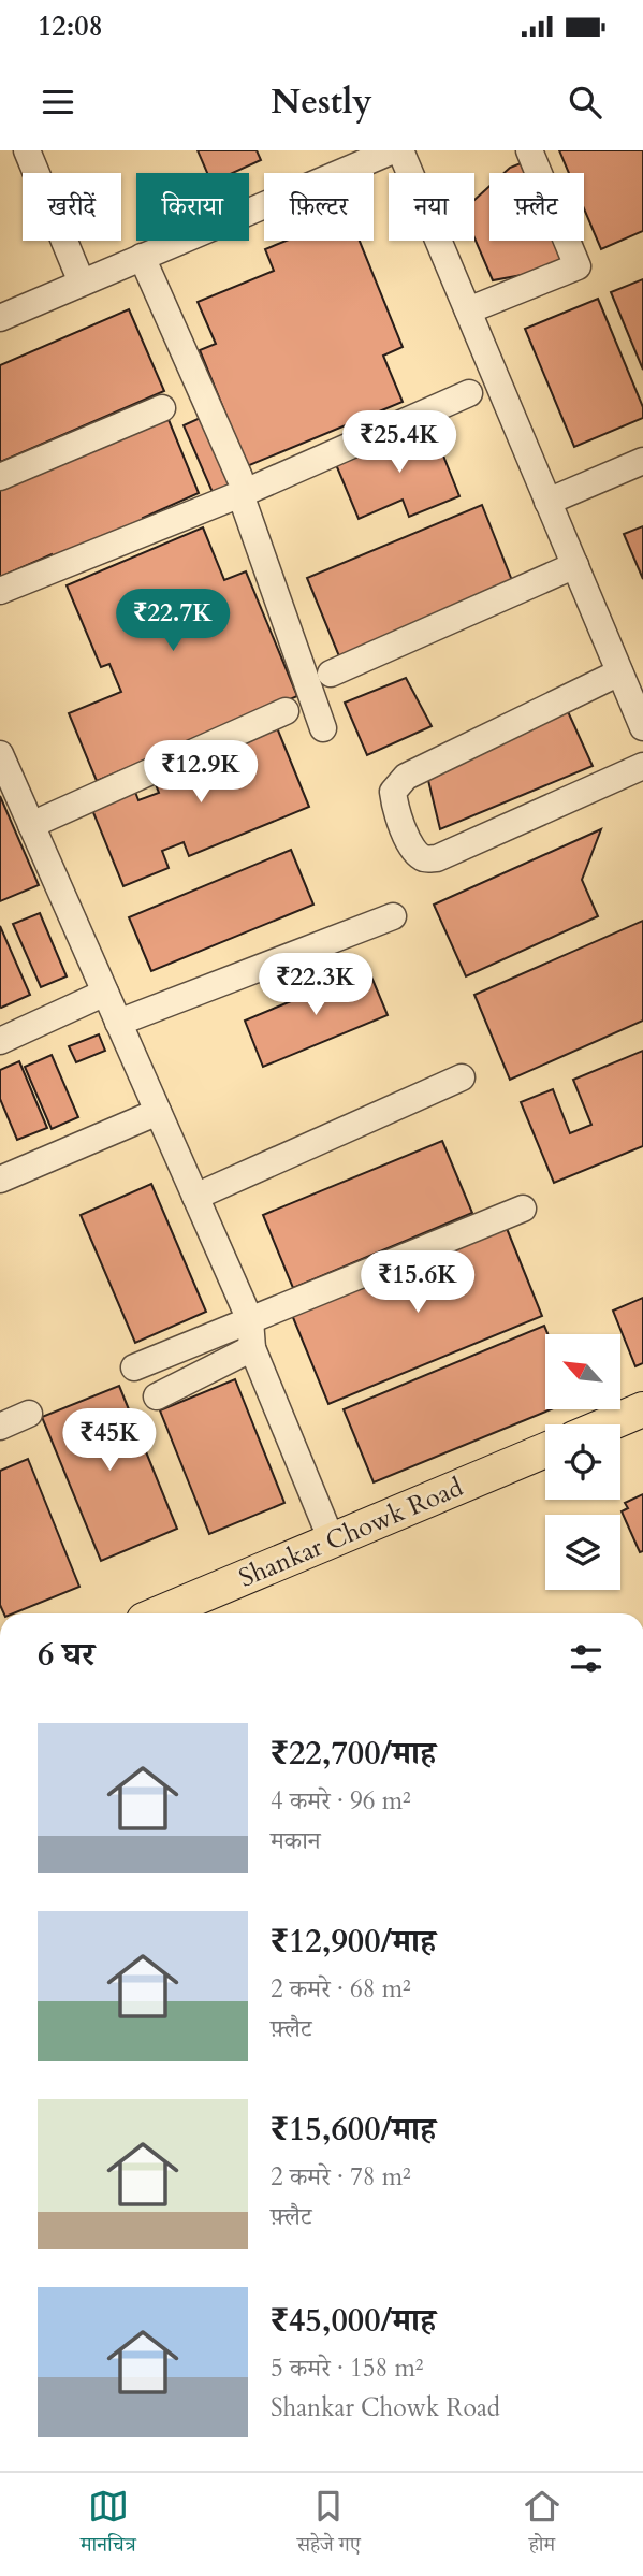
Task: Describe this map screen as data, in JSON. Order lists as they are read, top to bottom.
{
  "streets": {
    "main road": ["Shankar Chowk Road"]
  },
  "north": "top left",
  "page": {
    "status": "12:08",
    "header": "Nestly",
    "chip": [
      "खरीदें",
      "किराया",
      "फ़िल्टर",
      "नया",
      "फ़्लैट"
    ],
    "price": [
      "₹25.4K",
      "₹22.7K",
      "₹12.9K",
      "₹22.3K",
      "₹15.6K",
      "₹45K"
    ],
    "heading": "6 घर",
    "list": [
      {
        "name": "₹22,700/माह",
        "note": "4 कमरे · 96 m² · मकान"
      },
      {
        "name": "₹12,900/माह",
        "note": "2 कमरे · 68 m² · फ़्लैट"
      },
      {
        "name": "₹15,600/माह",
        "note": "2 कमरे · 78 m² · फ़्लैट"
      },
      {
        "name": "₹45,000/माह",
        "note": "5 कमरे · 158 m² · Shankar Chowk Road"
      }
    ],
    "tabs": ["मानचित्र", "सहेजे गए", "होम"]
  }
}
